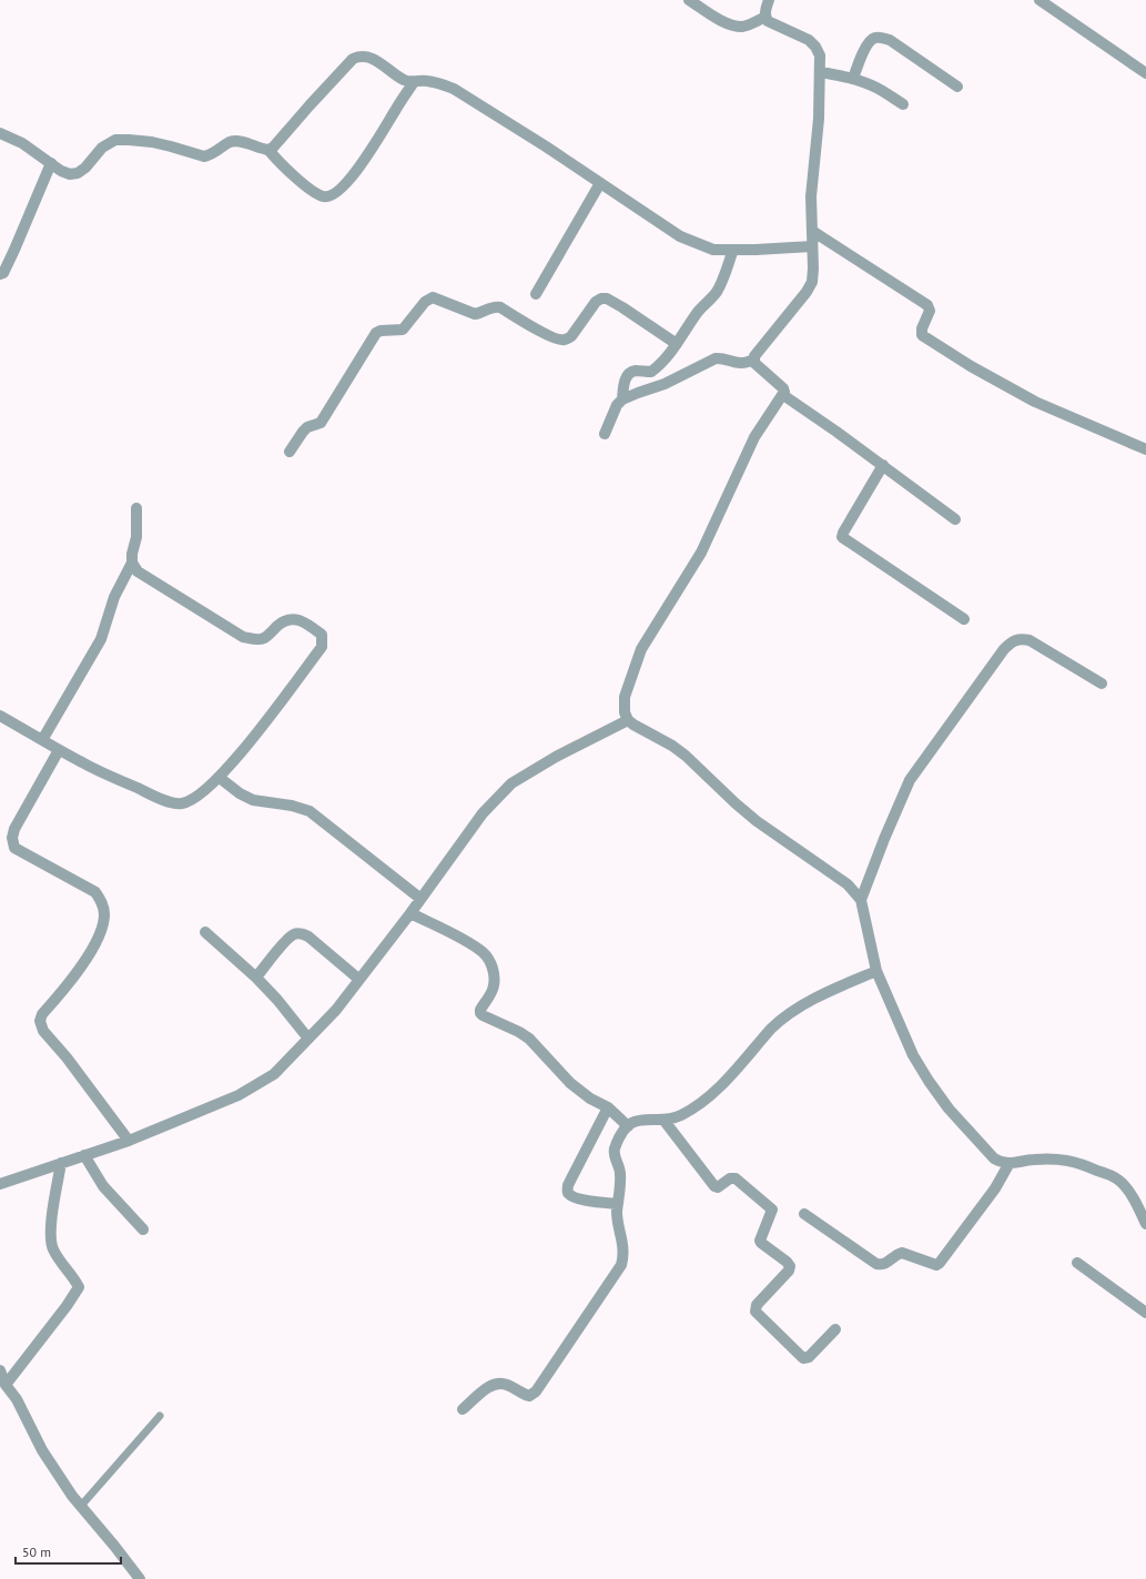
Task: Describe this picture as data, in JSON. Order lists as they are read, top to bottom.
{
  "scale_bar": "50 m"
}
